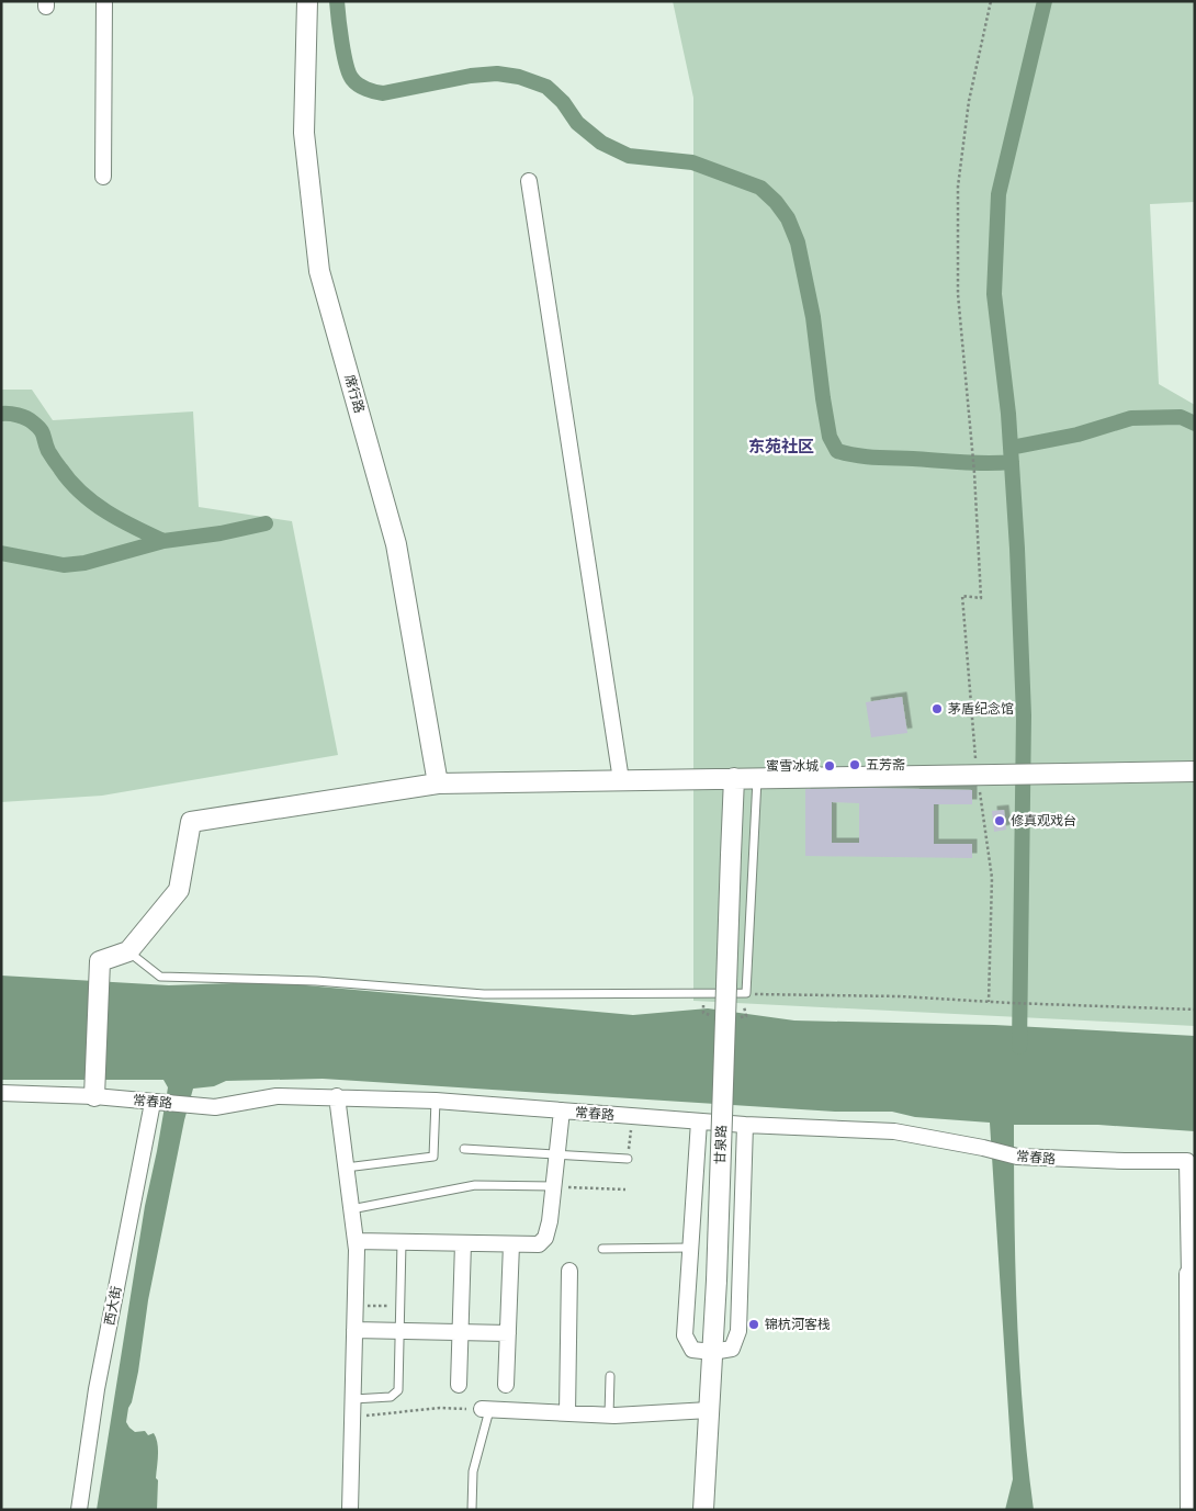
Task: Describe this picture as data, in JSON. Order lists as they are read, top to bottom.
{
  "streets": {
    "street": [
      "席行路",
      "常春路",
      "甘泉路",
      "西大街"
    ]
  },
  "crossings": [
    ["常春路", "西大街"]
  ],
  "districts": ["东苑社区"],
  "places": [
    "茅盾纪念馆",
    "五芳斋",
    "蜜雪冰城",
    "修真观戏台",
    "锦杭河客栈"
  ]
}
